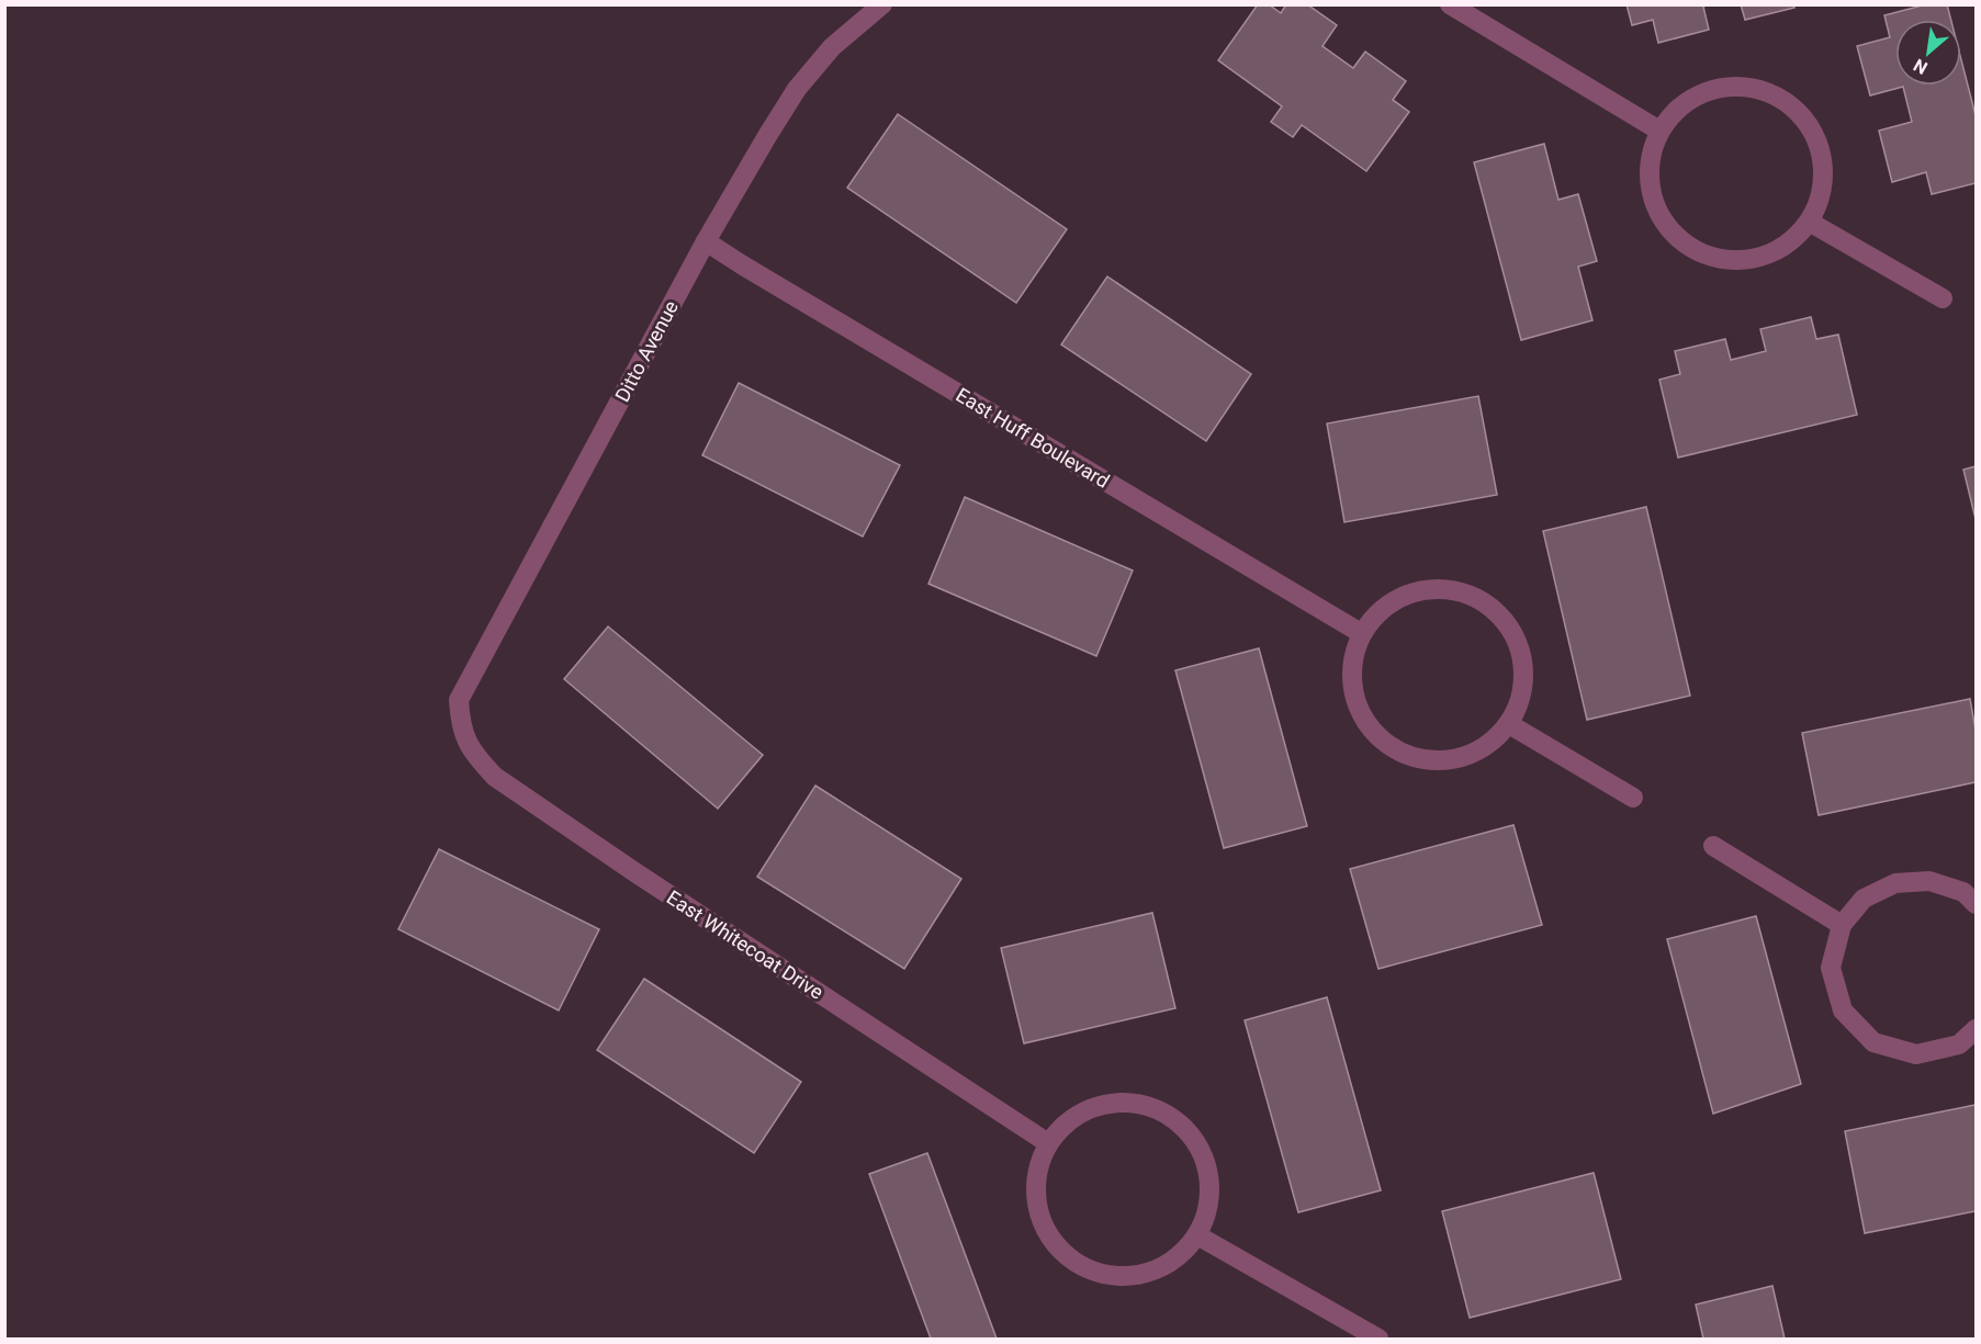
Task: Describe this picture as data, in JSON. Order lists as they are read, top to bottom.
{
  "streets": {
    "street": ["Ditto Avenue", "East Huff Boulevard", "East Whitecoat Drive"]
  },
  "crossings": [
    ["Ditto Avenue", "East Huff Boulevard"],
    ["Ditto Avenue", "East Whitecoat Drive"]
  ],
  "north": "bottom left"
}
